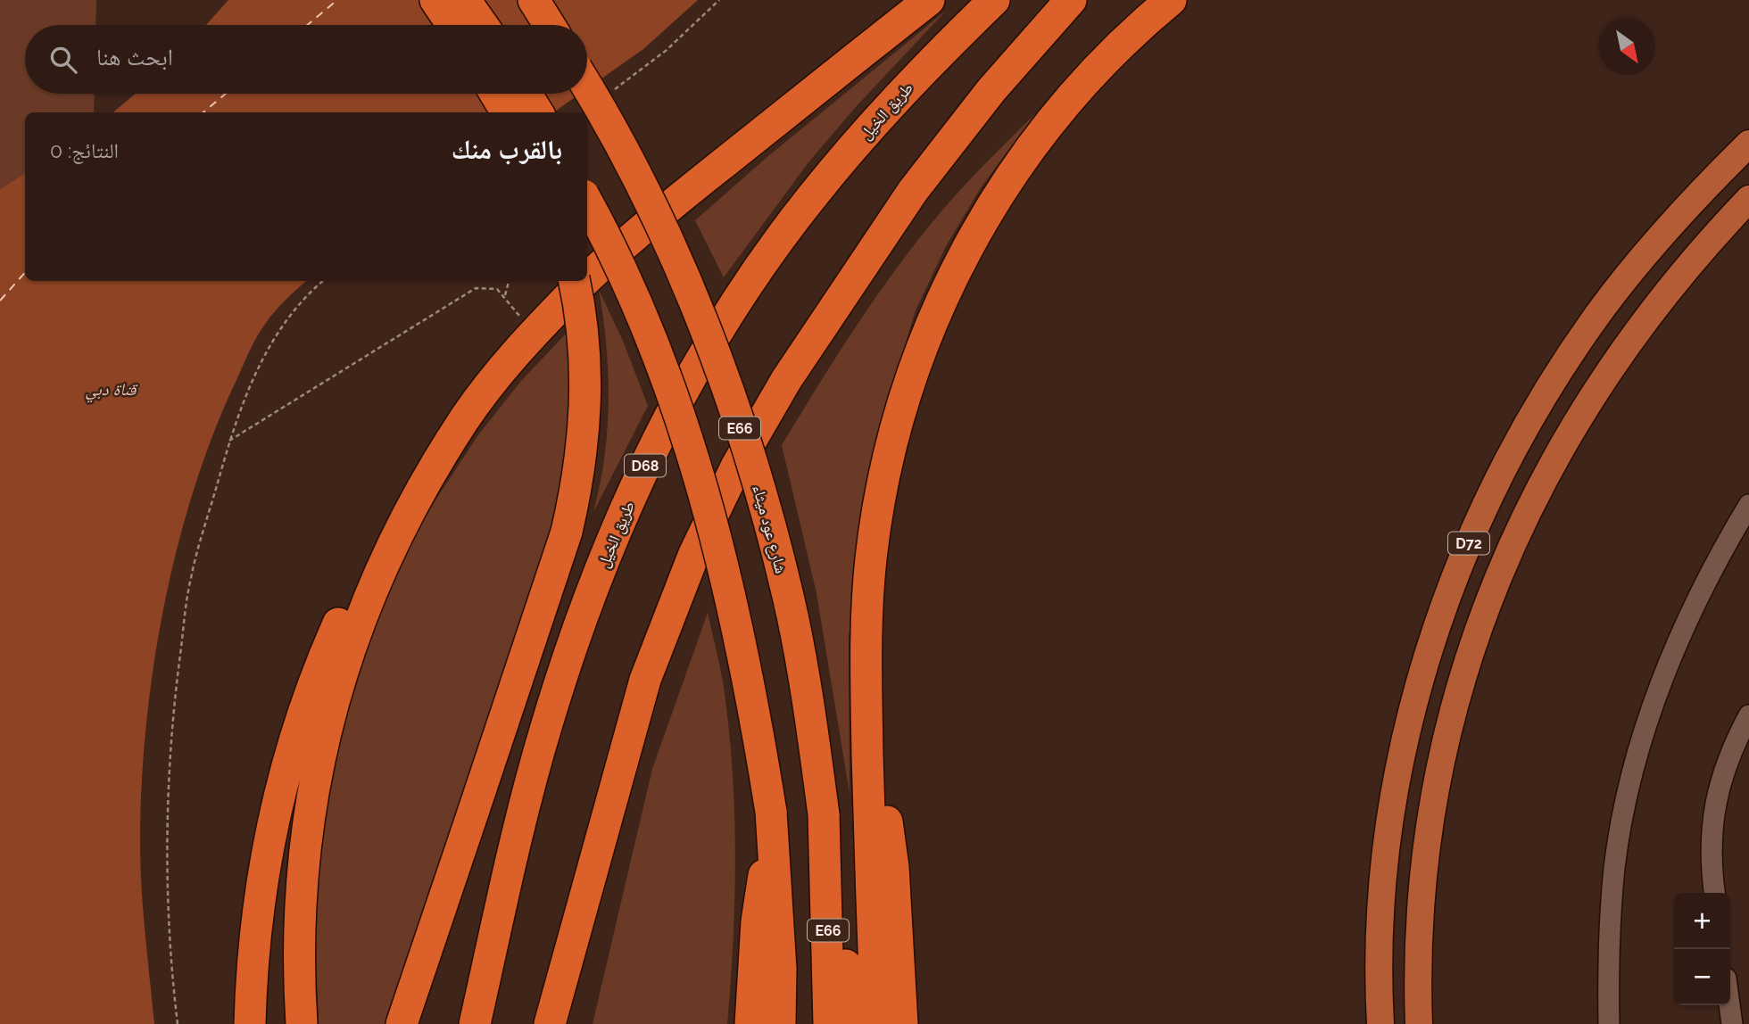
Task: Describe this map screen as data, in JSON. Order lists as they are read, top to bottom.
{
  "streets": {
    "highway": [
      "طريق الخيل",
      "E66",
      "D68",
      "شارع عود ميثاء"
    ],
    "main road": ["D72"]
  },
  "water": ["قناة دبي"],
  "north": "bottom right",
  "page": {
    "search": "ابحث هنا",
    "heading": ["بالقرب منك", "النتائج: 0"],
    "map_buttons": ["+", "−"]
  }
}
